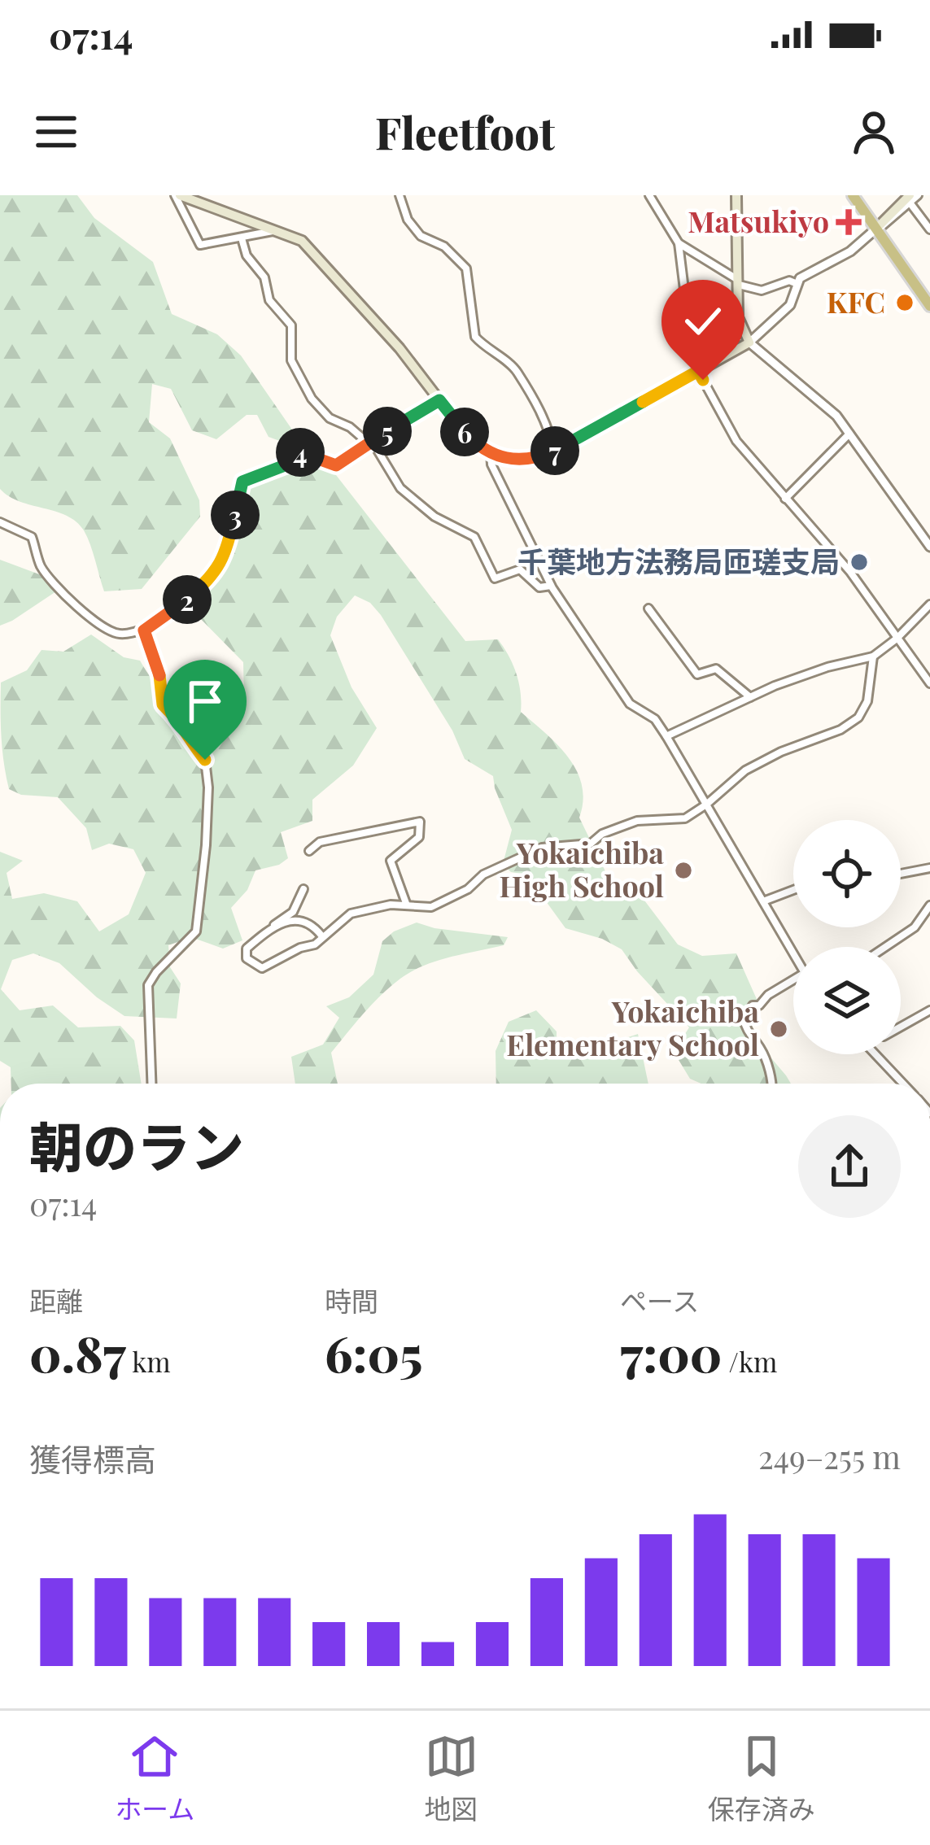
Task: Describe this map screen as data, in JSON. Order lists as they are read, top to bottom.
{
  "places": {
    "health": ["Matsukiyo"],
    "other": [
      "KFC",
      "千葉地方法務局匝瑳支局",
      "Yokaichiba High School",
      "Yokaichiba Elementary School"
    ]
  },
  "page": {
    "status": "07:14",
    "header": "Fleetfoot",
    "pins": [
      "5",
      "6",
      "7",
      "4",
      "3",
      "2"
    ],
    "heading": ["朝のラン", "07:14"],
    "stats": [
      ["距離", "0.87 km"],
      ["時間", "6:05"],
      ["ペース", "7:00 /km"]
    ],
    "chart": ["獲得標高", "249–255 m"],
    "tabs": ["ホーム", "地図", "保存済み"]
  }
}
